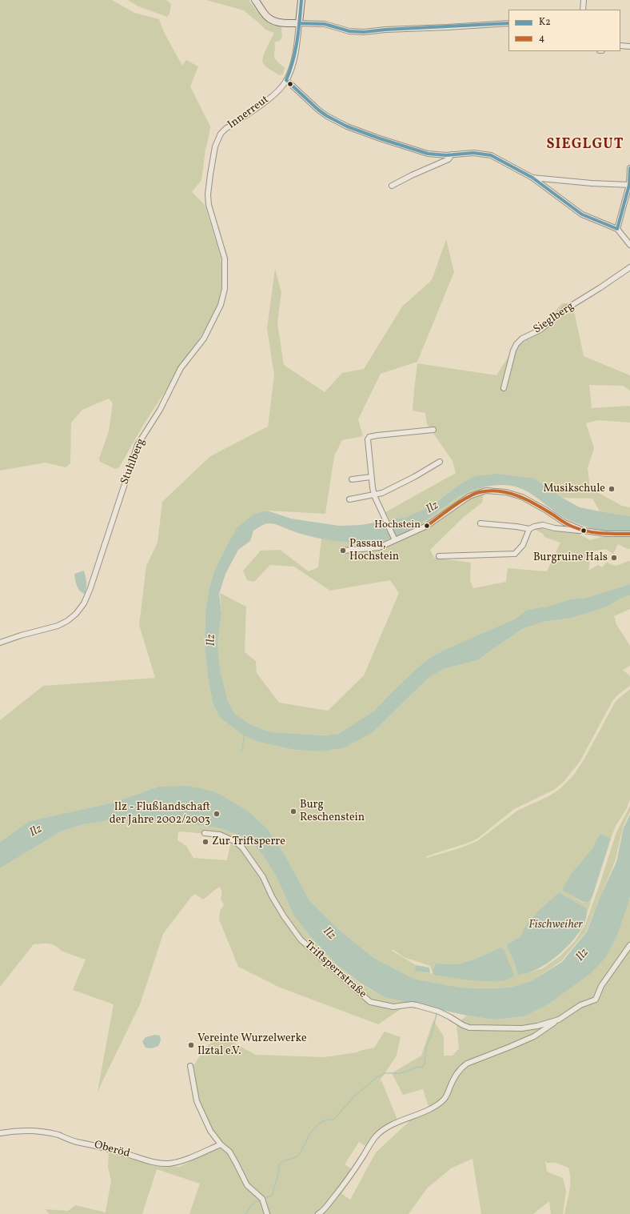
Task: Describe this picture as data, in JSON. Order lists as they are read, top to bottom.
{
  "streets": {
    "street": [
      "Innerreut",
      "Sieglberg",
      "Stuhlberg",
      "Triftsperrstraße",
      "Oberöd"
    ]
  },
  "crossings": [
    ["Innerreut", "Stuhlberg"]
  ],
  "districts": ["SIEGLGUT"],
  "water": ["Ilz", "Fischweiher"],
  "places": [
    "Musikschule",
    "Hochstein",
    "Passau, Hochstein",
    "Burgruine Hals",
    "Burg Reschenstein",
    "Ilz - Flußlandschaft der Jahre 2002/2003",
    "Zur Triftsperre",
    "Vereinte Wurzelwerke Ilztal e.V."
  ],
  "lines": ["transit line K2", "transit line 4"],
  "legend": ["K2", "4"]
}
